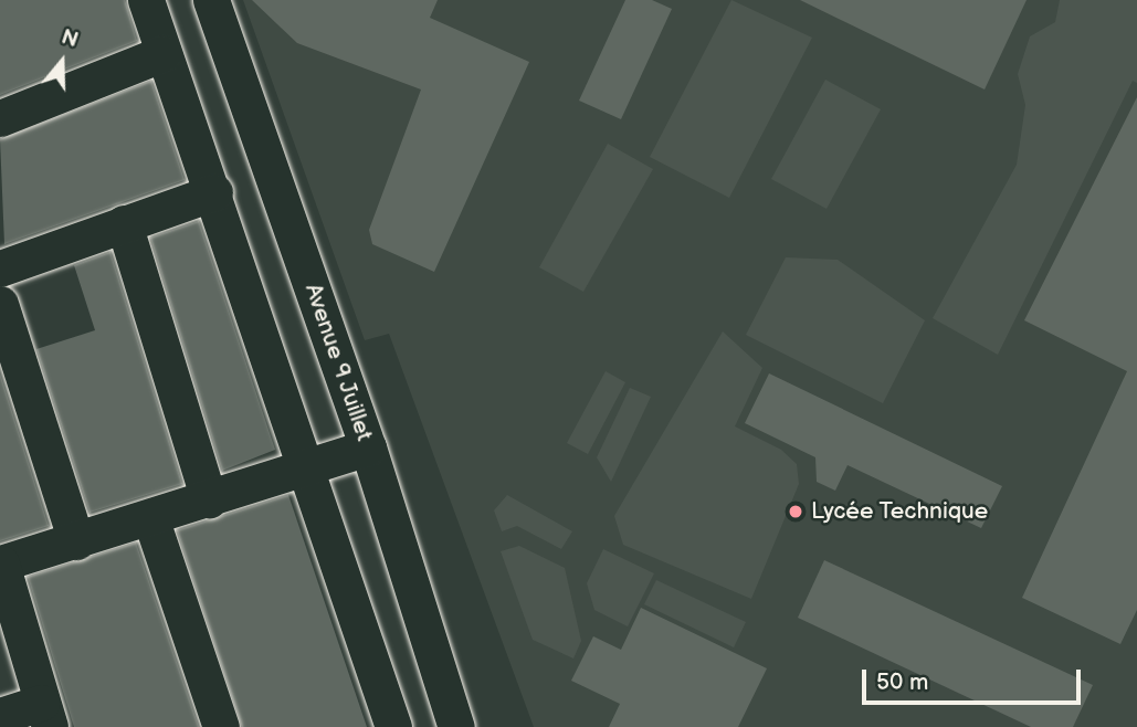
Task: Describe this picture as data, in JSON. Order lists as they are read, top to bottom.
{
  "streets": {
    "street": ["Avenue 9 Juillet"]
  },
  "places": ["Lycée Technique"],
  "scale_bar": "50 m",
  "north": "top"
}
